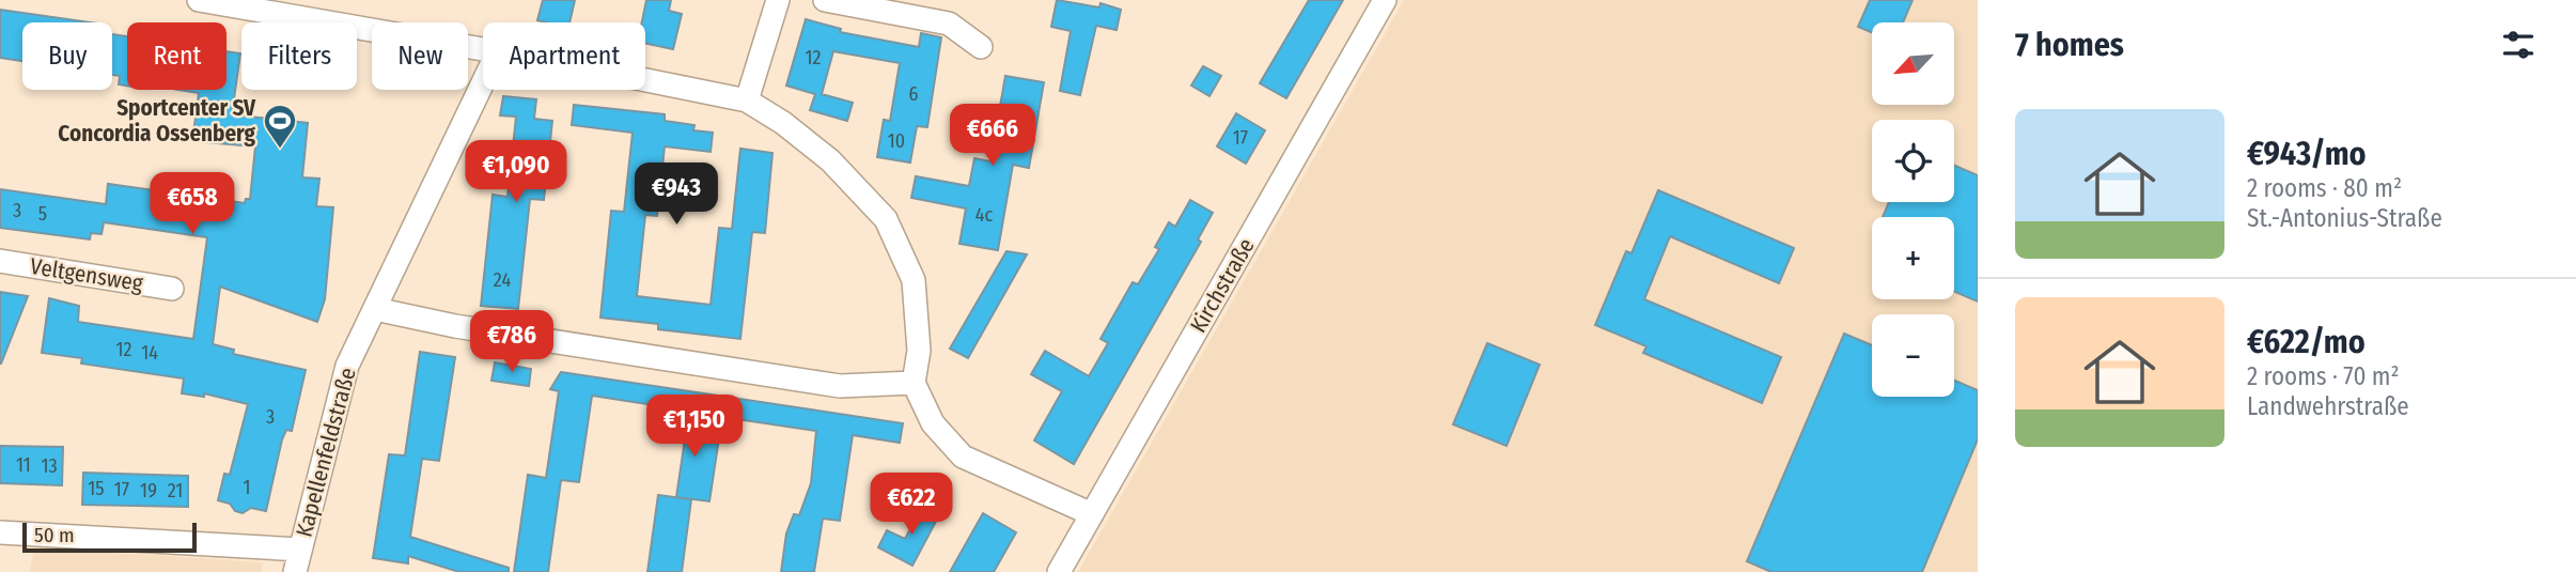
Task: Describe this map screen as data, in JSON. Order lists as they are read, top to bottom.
{
  "streets": {
    "street": ["Veltgensweg", "Kirchstraße", "Kapellenfeldstraße"]
  },
  "places": {
    "sports": ["Sportcenter SV Concordia Ossenberg"]
  },
  "house_numbers": [
    "12",
    "6",
    "17",
    "10",
    "3",
    "5",
    "4c",
    "24",
    "12",
    "14",
    "3",
    "11",
    "13",
    "1",
    "15",
    "17",
    "19",
    "21"
  ],
  "scale_bar": "50 m",
  "north": "bottom left",
  "page": {
    "heading": "7 homes",
    "map_buttons": ["+", "−"],
    "chip": [
      "Buy",
      "Rent",
      "Filters",
      "New",
      "Apartment"
    ],
    "list": [
      {
        "name": "€943/mo",
        "note": "2 rooms · 80 m² · St.-Antonius-Straße"
      },
      {
        "name": "€622/mo",
        "note": "2 rooms · 70 m² · Landwehrstraße"
      }
    ],
    "price": [
      "€666",
      "€1,090",
      "€943",
      "€658",
      "€786",
      "€1,150",
      "€622"
    ],
    "scale": "50 m"
  }
}
